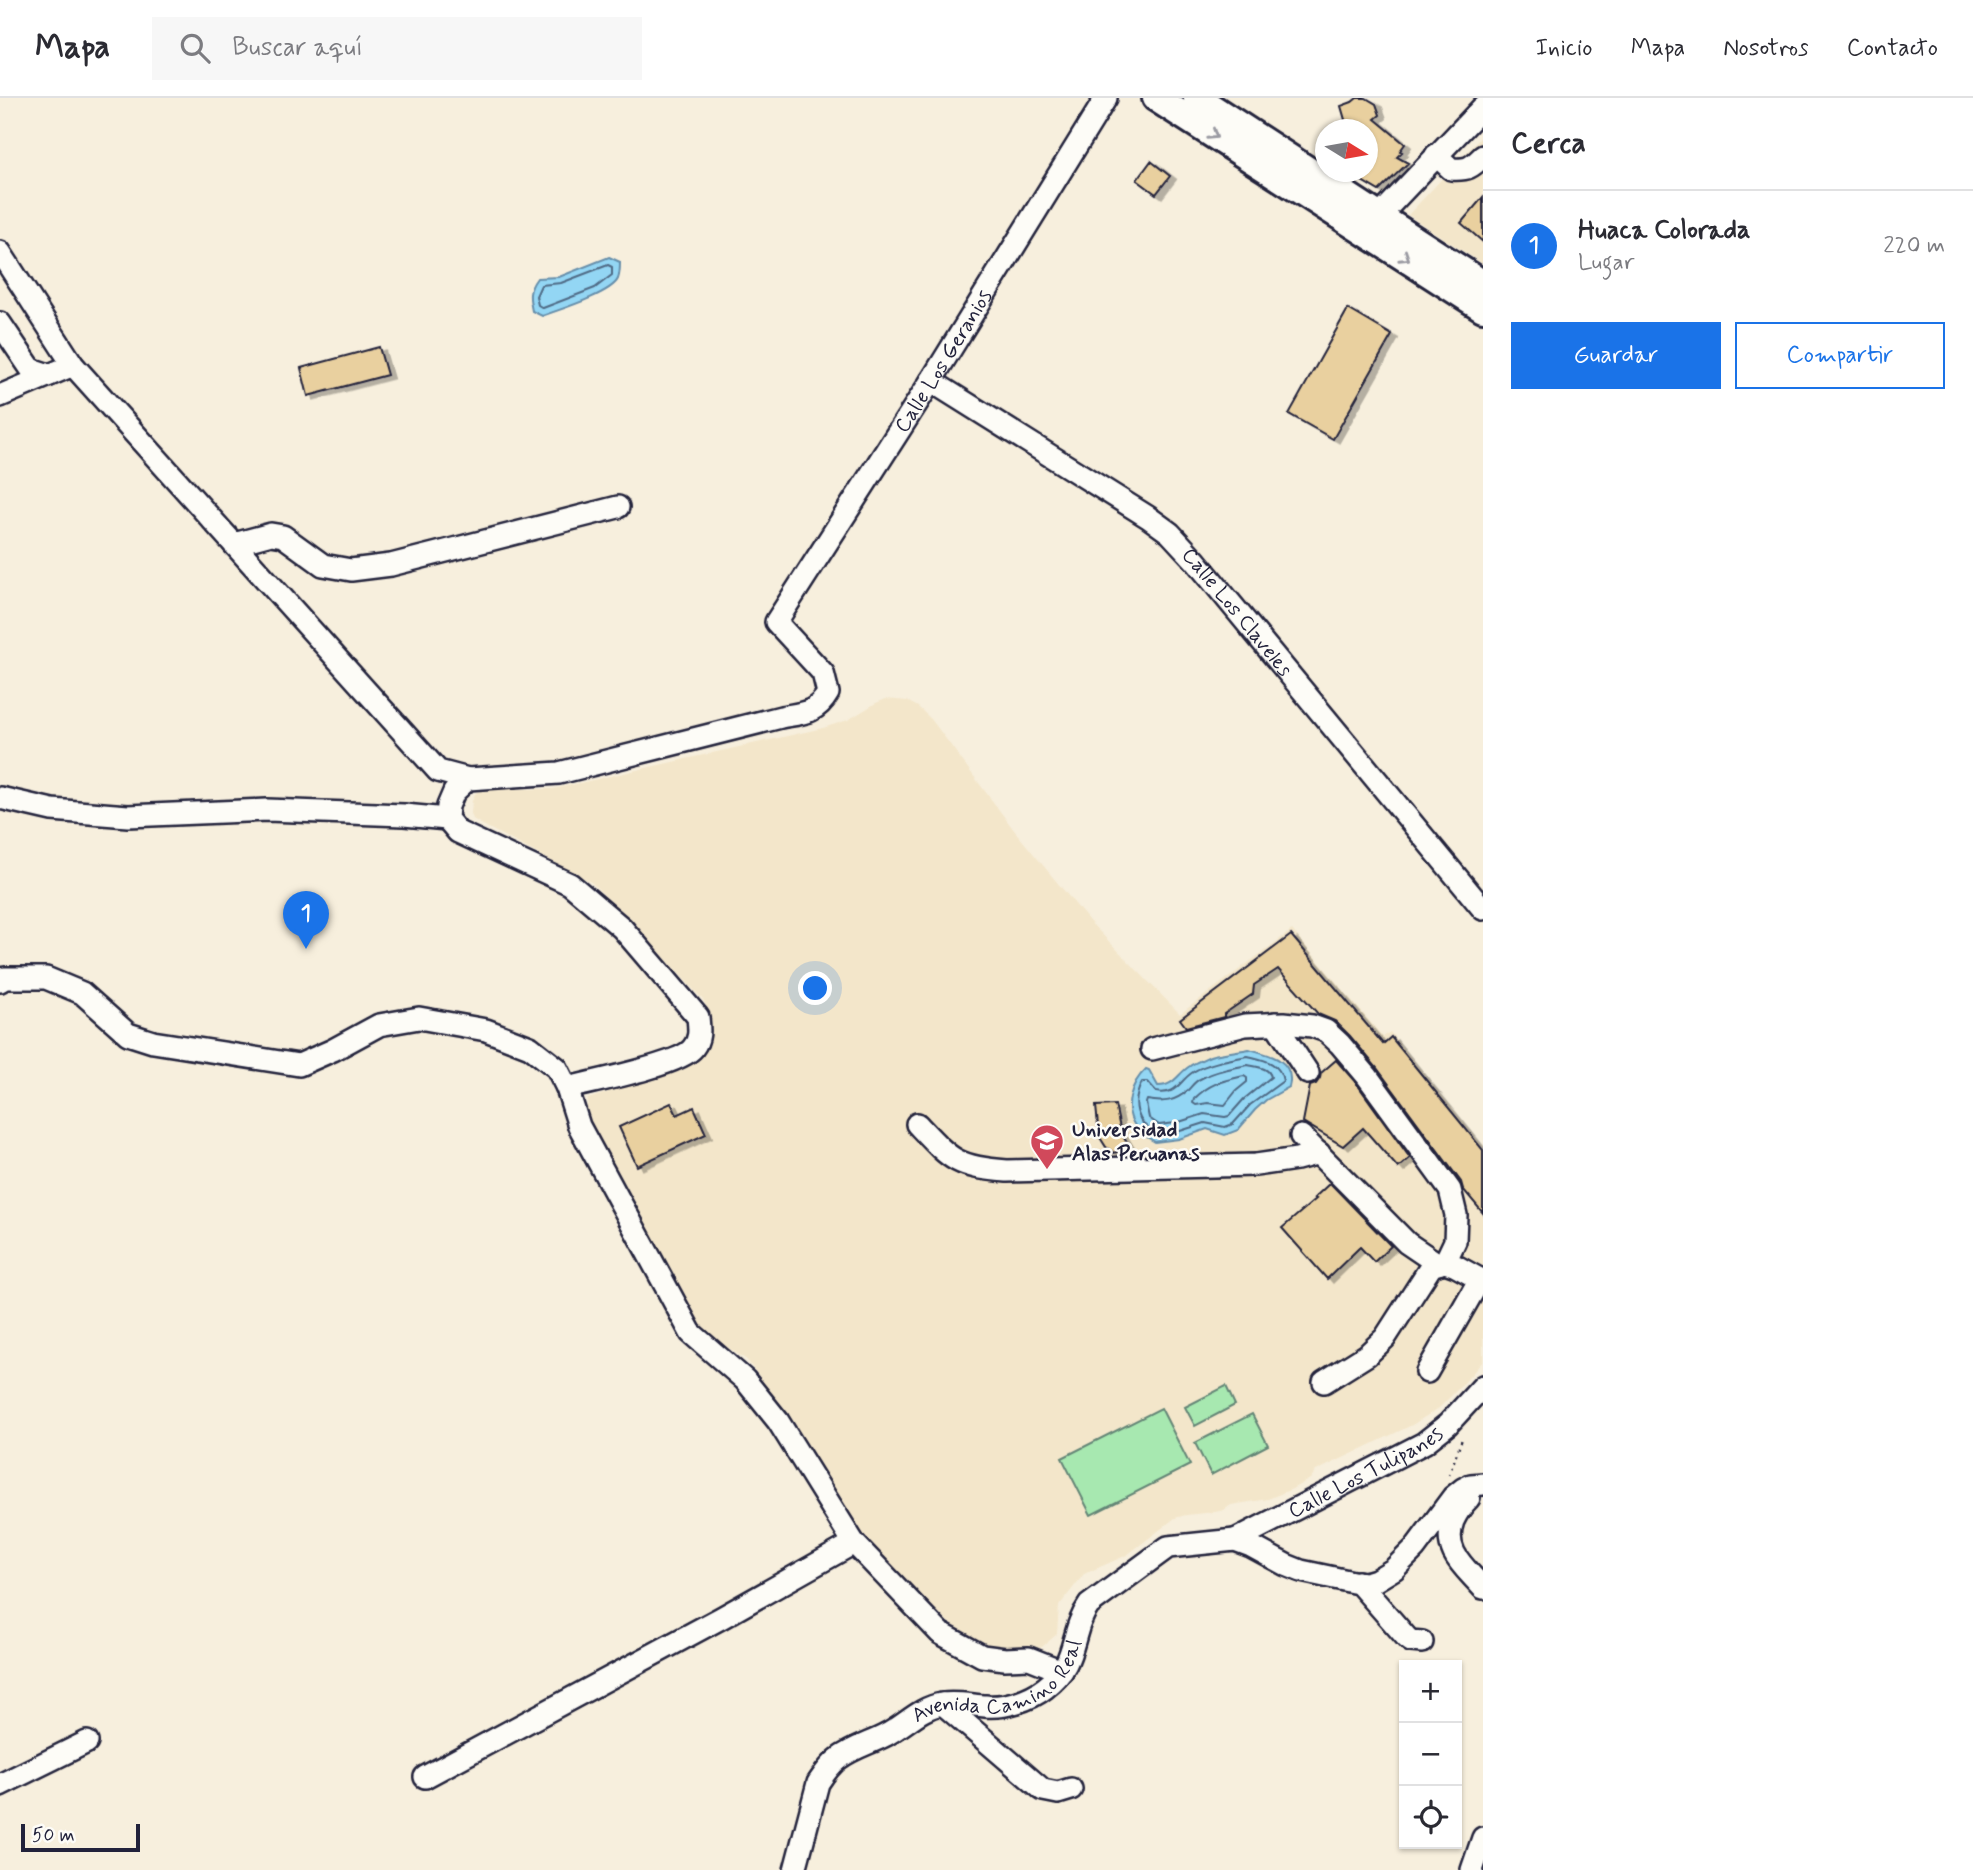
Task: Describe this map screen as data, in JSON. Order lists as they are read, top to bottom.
{
  "streets": {
    "street": [
      "Calle Los Geranios",
      "Calle Los Claveles",
      "Calle Los Tulipanes",
      "Avenida Camino Real"
    ]
  },
  "crossings": [
    ["Calle Los Geranios", "Calle Los Claveles"],
    ["Calle Los Tulipanes", "Avenida Camino Real"]
  ],
  "places": {
    "school or university": ["Universidad Alas Peruanas"]
  },
  "scale_bar": "50 m",
  "north": "right",
  "page": {
    "header": "Mapa",
    "search": "Buscar aquí",
    "nav": [
      "Inicio",
      "Mapa",
      "Nosotros",
      "Contacto"
    ],
    "heading": "Cerca",
    "list": [
      {
        "mark": "1",
        "name": "Huaca Colorada",
        "note": "Lugar",
        "value": "220 m"
      }
    ],
    "buttons": ["Guardar", "Compartir"],
    "pins": "1",
    "map_buttons": ["+", "−"],
    "scale": "50 m"
  }
}
